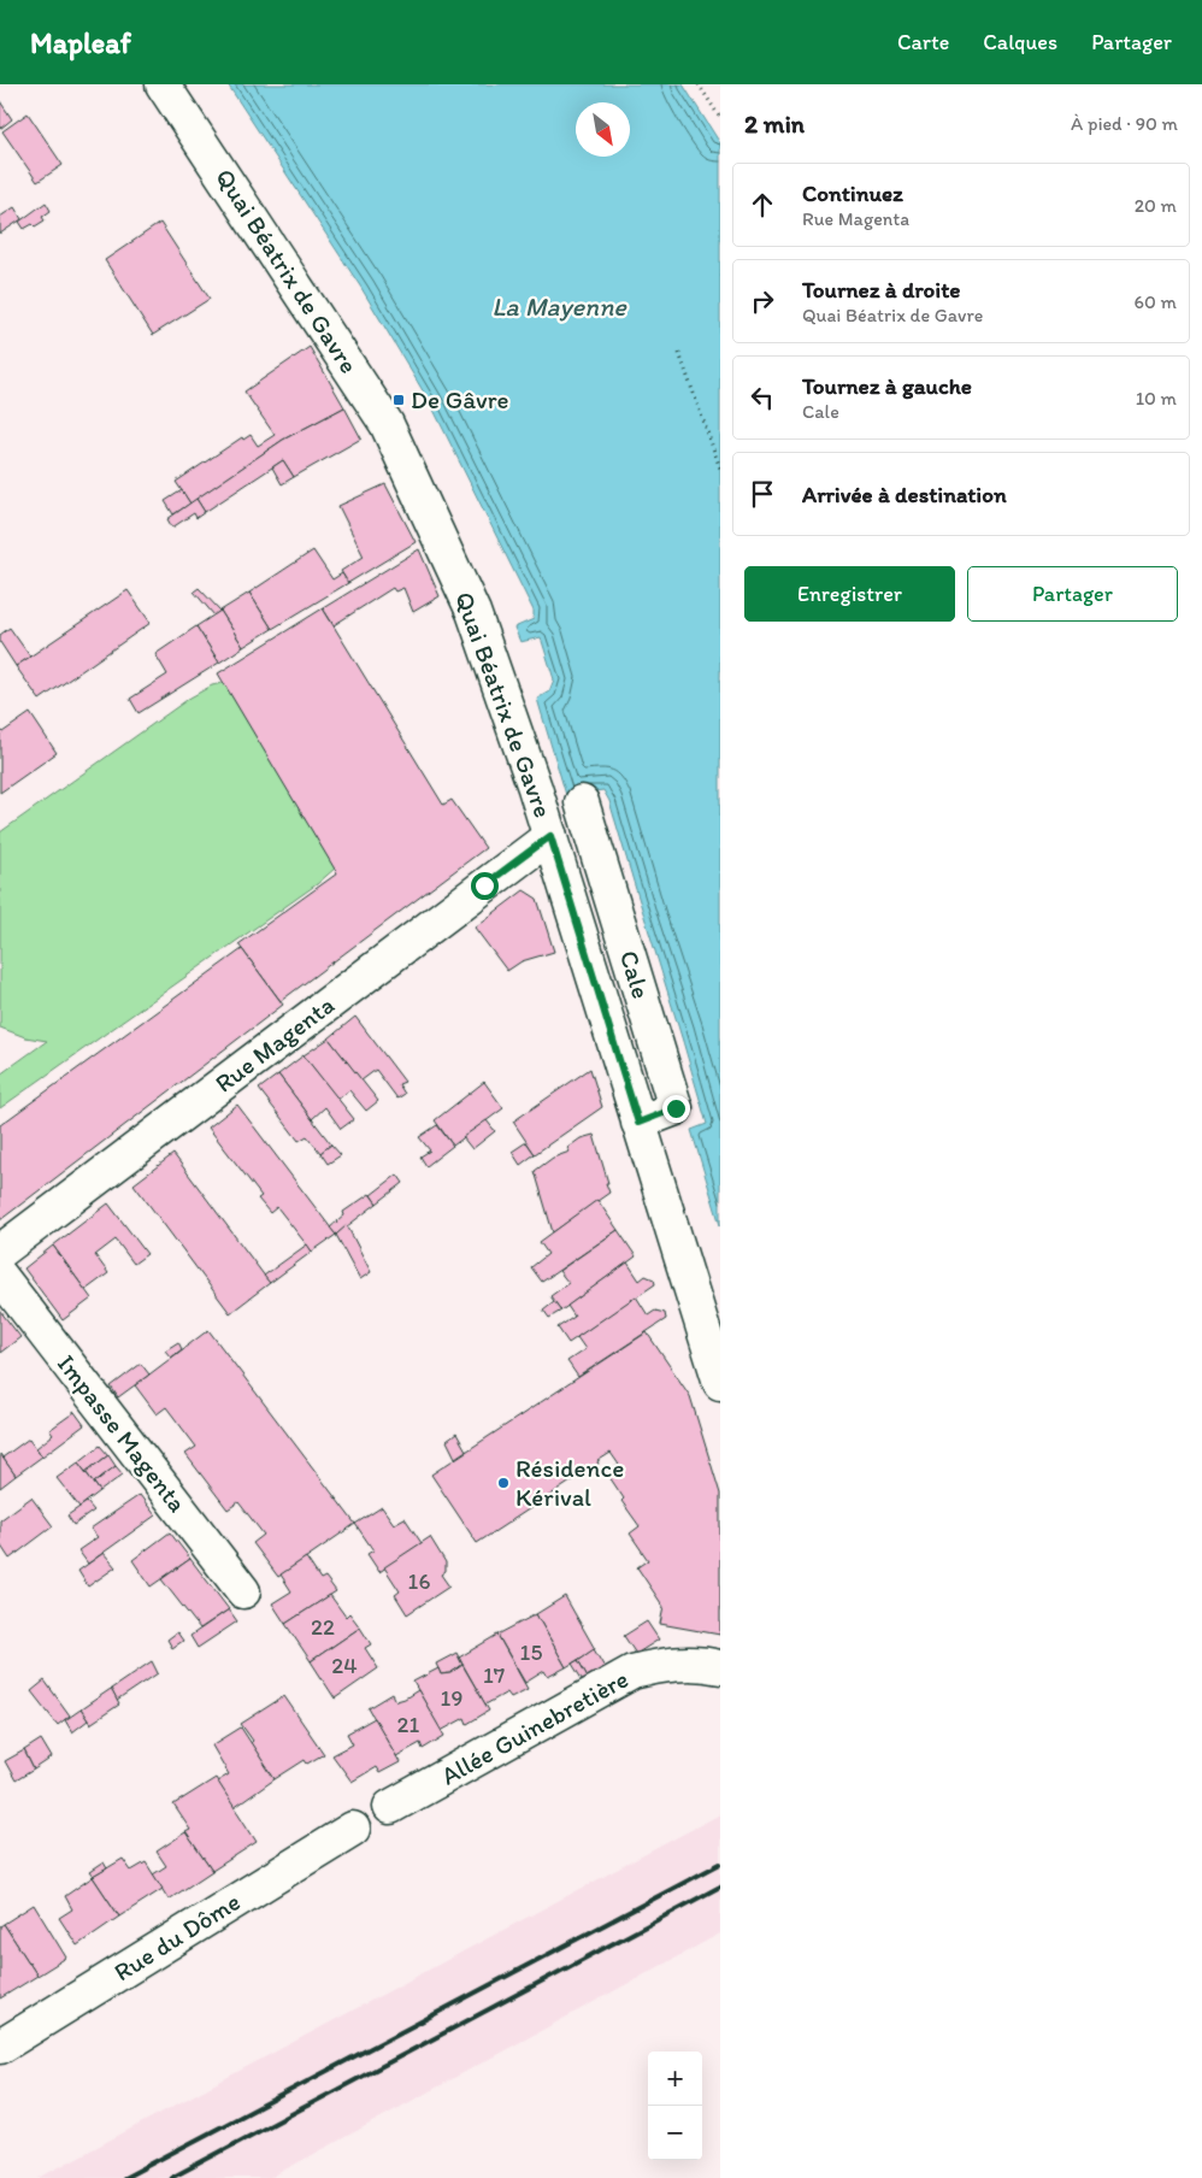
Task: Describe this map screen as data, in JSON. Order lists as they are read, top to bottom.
{
  "streets": {
    "street": [
      "Quai Béatrix de Gavre",
      "Cale",
      "Rue Magenta",
      "Impasse Magenta",
      "Allée Guinebretière",
      "Rue du Dôme"
    ]
  },
  "crossings": [
    ["Quai Béatrix de Gavre", "Cale"],
    ["Quai Béatrix de Gavre", "Rue Magenta"]
  ],
  "water": ["La Mayenne"],
  "places": {
    "transit": ["De Gâvre"],
    "other": ["Résidence Kérival"]
  },
  "house_numbers": [
    "16",
    "22",
    "15",
    "24",
    "17",
    "19",
    "21"
  ],
  "north": "bottom right",
  "page": {
    "header": "Mapleaf",
    "nav": ["Carte", "Calques", "Partager"],
    "heading": ["2 min", "À pied · 90 m"],
    "list": [
      ["Continuez", "Rue Magenta", "20 m"],
      ["Tournez à droite", "Quai Béatrix de Gavre", "60 m"],
      ["Tournez à gauche", "Cale", "10 m"],
      "Arrivée à destination"
    ],
    "buttons": ["Enregistrer", "Partager"],
    "map_buttons": ["+", "−"]
  }
}
